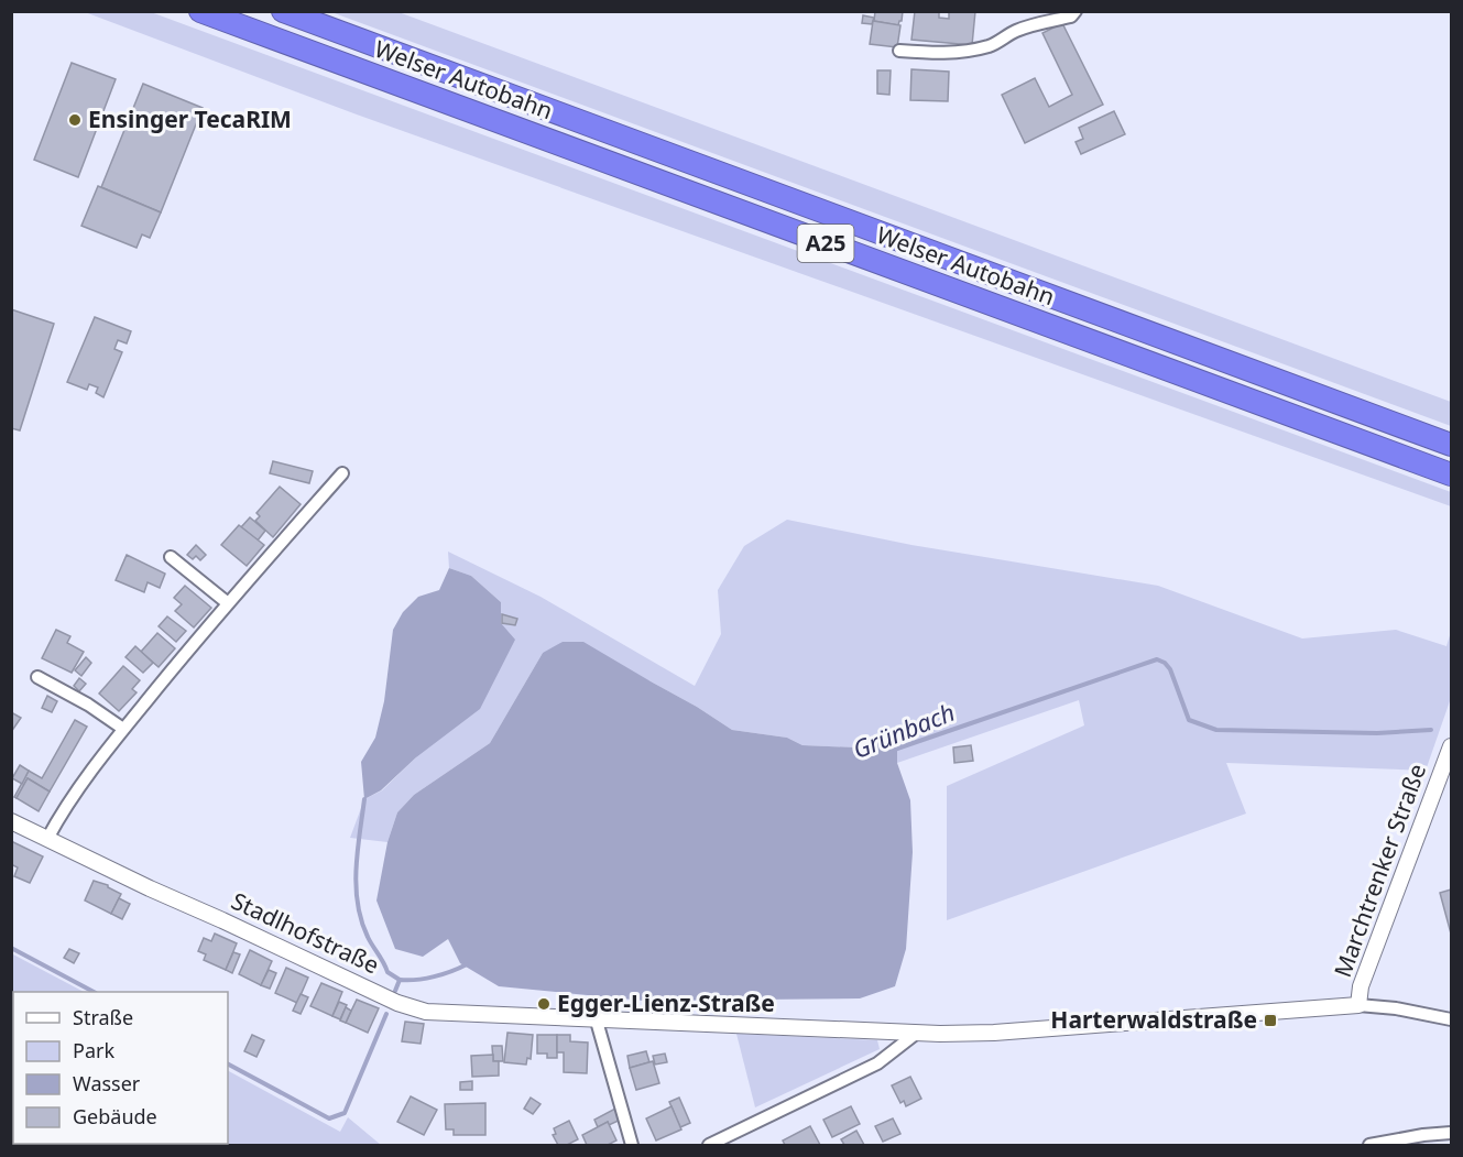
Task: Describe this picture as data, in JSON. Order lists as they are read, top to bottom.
{
  "streets": {
    "highway": ["Welser Autobahn", "A25"],
    "street": ["Marchtrenker Straße", "Stadlhofstraße"]
  },
  "crossings": [
    ["Marchtrenker Straße", "Stadlhofstraße"]
  ],
  "water": ["Grünbach"],
  "places": {
    "other": ["Ensinger TecaRIM", "Egger-Lienz-Straße"],
    "transit": ["Harterwaldstraße"]
  },
  "legend": [
    "Straße",
    "Park",
    "Wasser",
    "Gebäude"
  ]
}
